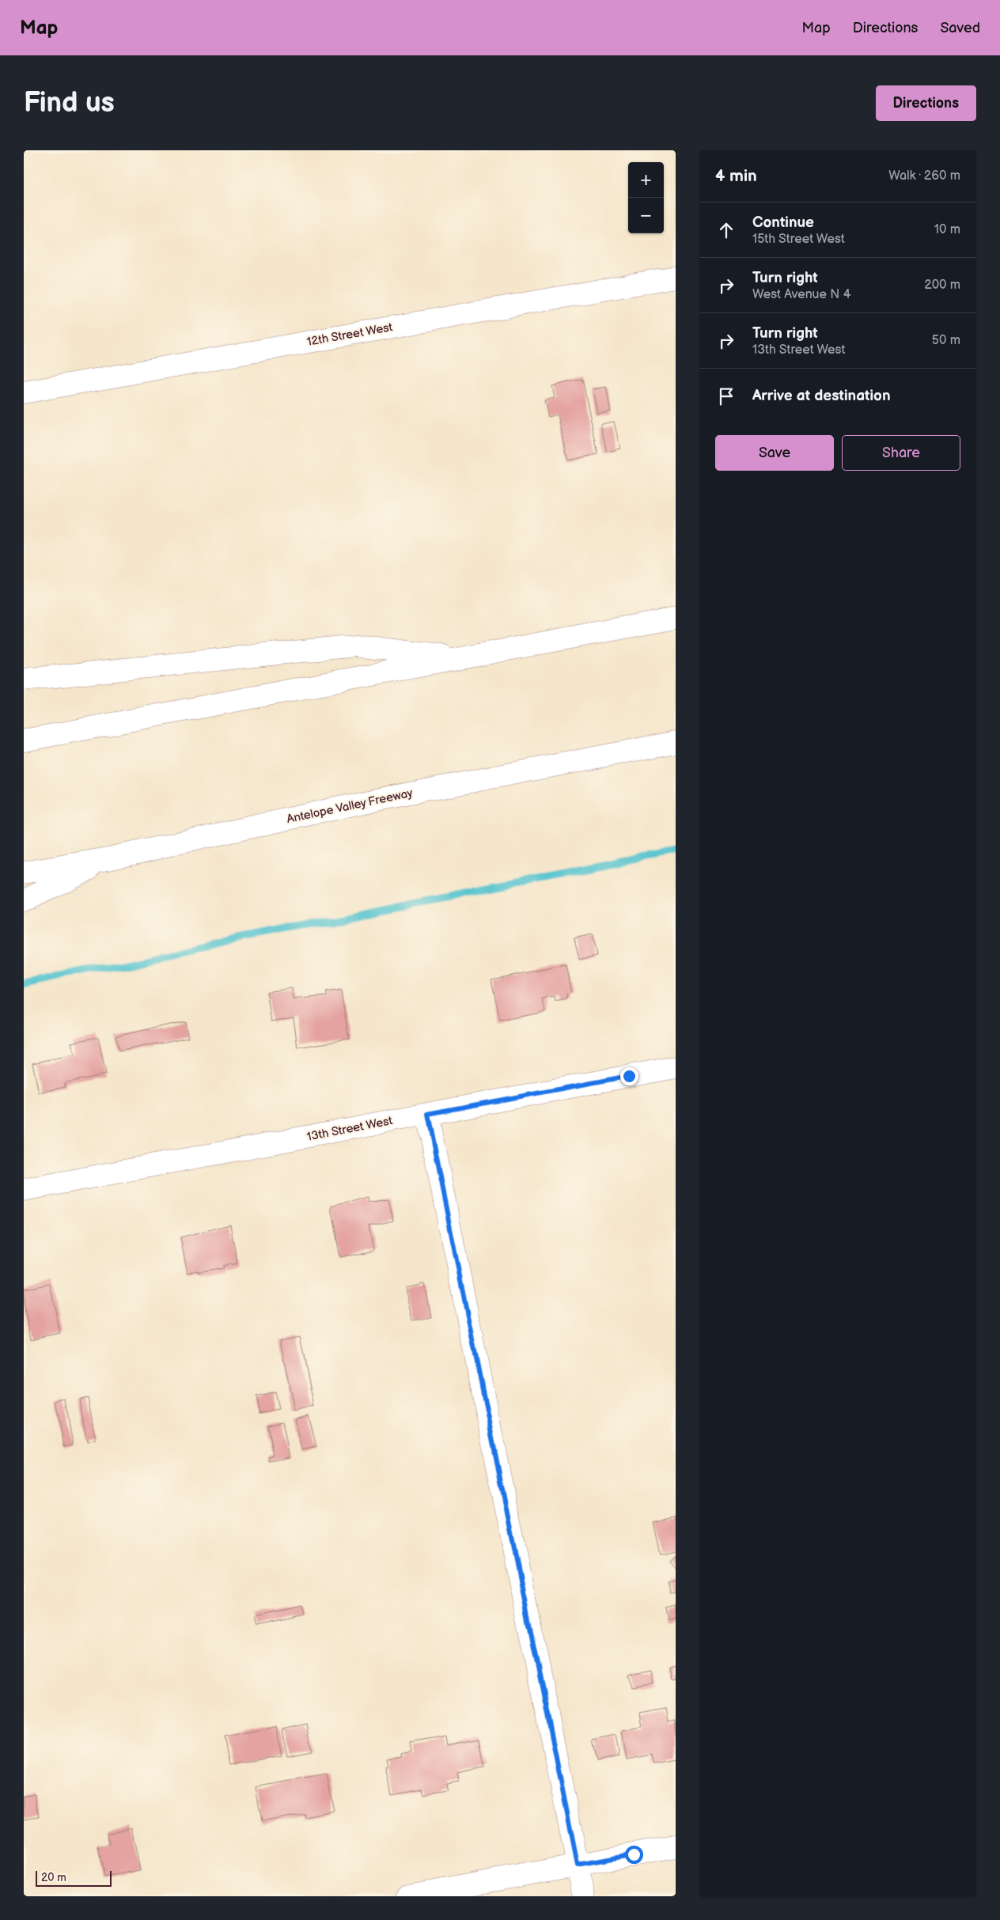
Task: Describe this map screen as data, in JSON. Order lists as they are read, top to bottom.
{
  "streets": {
    "main road": ["12th Street West", "Antelope Valley Freeway", "13th Street West"]
  },
  "scale_bar": "20 m",
  "page": {
    "header": "Map",
    "nav": ["Map", "Directions", "Saved"],
    "buttons": [
      "Directions",
      ["Save", "Share"]
    ],
    "title": "Find us",
    "heading": ["4 min", "Walk · 260 m"],
    "map_buttons": ["+", "−"],
    "list": [
      ["Continue", "15th Street West", "10 m"],
      ["Turn right", "West Avenue N 4", "200 m"],
      ["Turn right", "13th Street West", "50 m"],
      "Arrive at destination"
    ],
    "scale": "20 m"
  }
}
